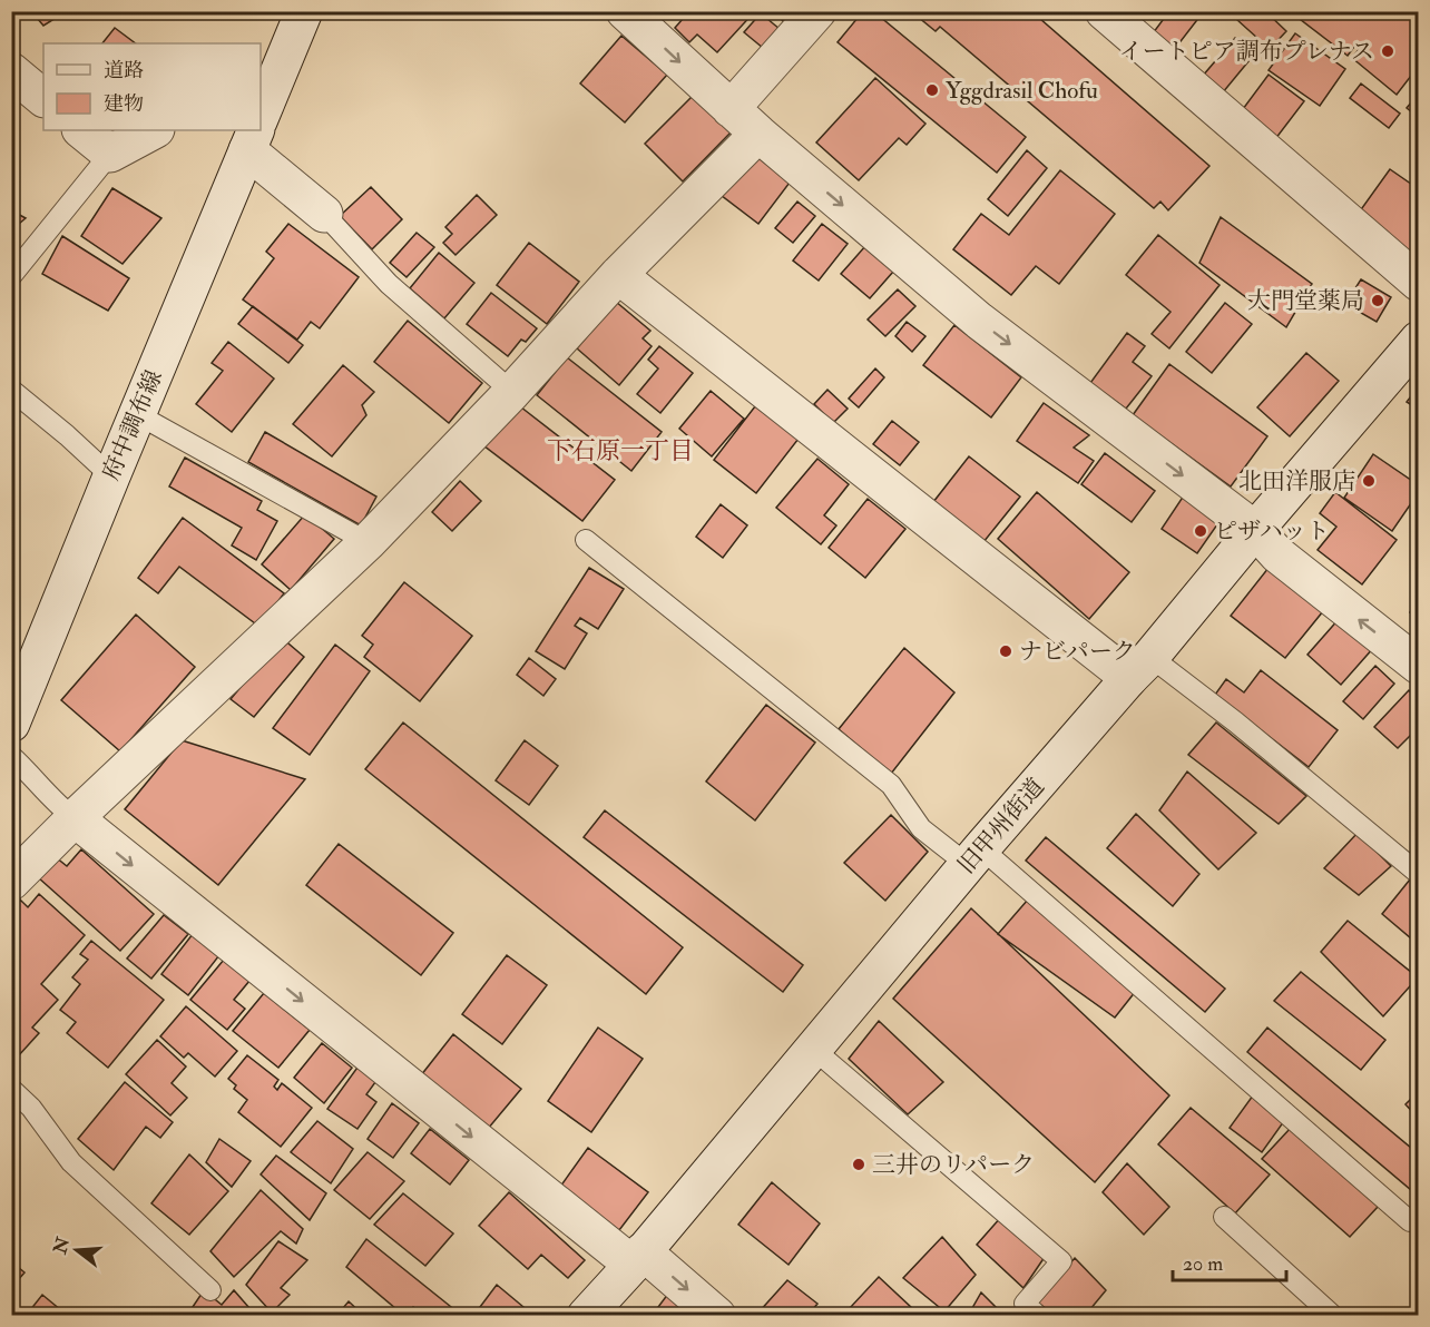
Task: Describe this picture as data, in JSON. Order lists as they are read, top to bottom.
{
  "streets": {
    "street": ["府中調布線", "旧甲州街道"]
  },
  "districts": ["下石原一丁目"],
  "places": [
    "イートピア調布プレナス",
    "Yggdrasil Chofu",
    "大門堂薬局",
    "北田洋服店",
    "ピザハット",
    "ナビパーク",
    "三井のリパーク"
  ],
  "legend": ["道路", "建物"],
  "scale_bar": "20 m",
  "north": "left"
}
